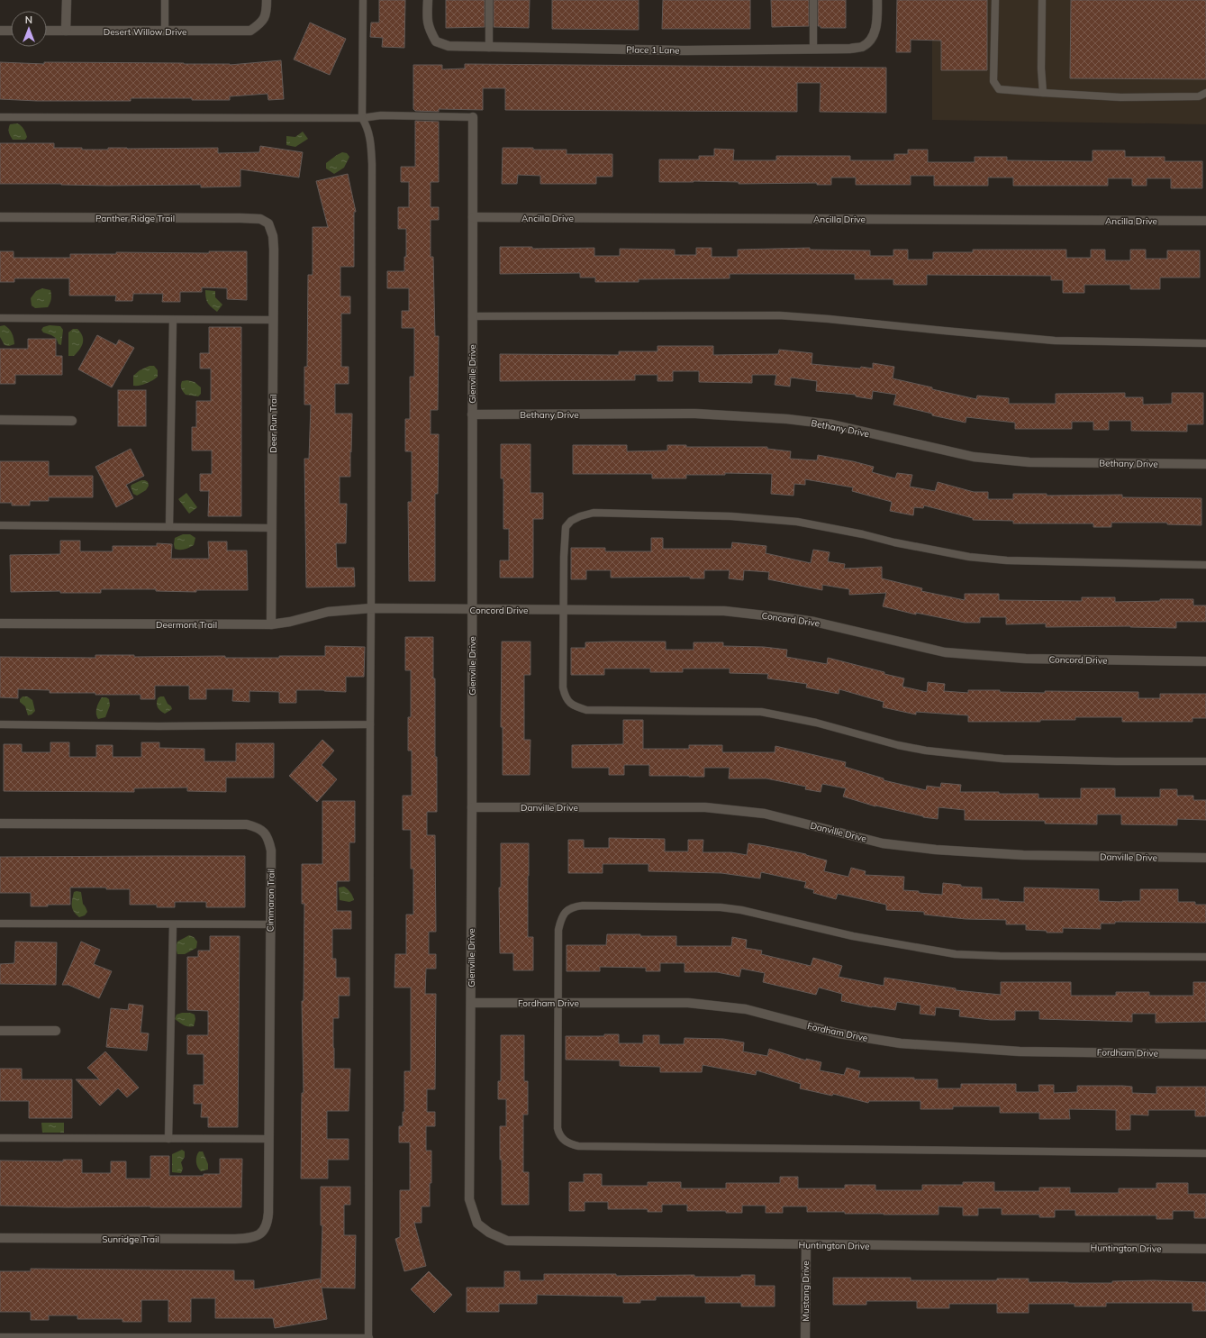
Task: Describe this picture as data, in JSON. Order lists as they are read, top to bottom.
{
  "streets": {
    "street": [
      "Desert Willow Drive",
      "Place 1 Lane",
      "Panther Ridge Trail",
      "Ancilla Drive",
      "Glenville Drive",
      "Bethany Drive",
      "Deer Run Trail",
      "Concord Drive",
      "Deermont Trail",
      "Danville Drive",
      "Cimmaron Trail",
      "Fordham Drive",
      "Sunridge Trail",
      "Huntington Drive",
      "Mustang Drive"
    ]
  },
  "crossings": [
    ["Panther Ridge Trail", "Deer Run Trail"],
    ["Ancilla Drive", "Glenville Drive"],
    ["Glenville Drive", "Bethany Drive"],
    ["Glenville Drive", "Concord Drive"],
    ["Glenville Drive", "Danville Drive"],
    ["Glenville Drive", "Fordham Drive"],
    ["Glenville Drive", "Huntington Drive"],
    ["Deer Run Trail", "Deermont Trail"],
    ["Concord Drive", "Deermont Trail"],
    ["Cimmaron Trail", "Sunridge Trail"],
    ["Huntington Drive", "Mustang Drive"]
  ],
  "north": "top"
}
